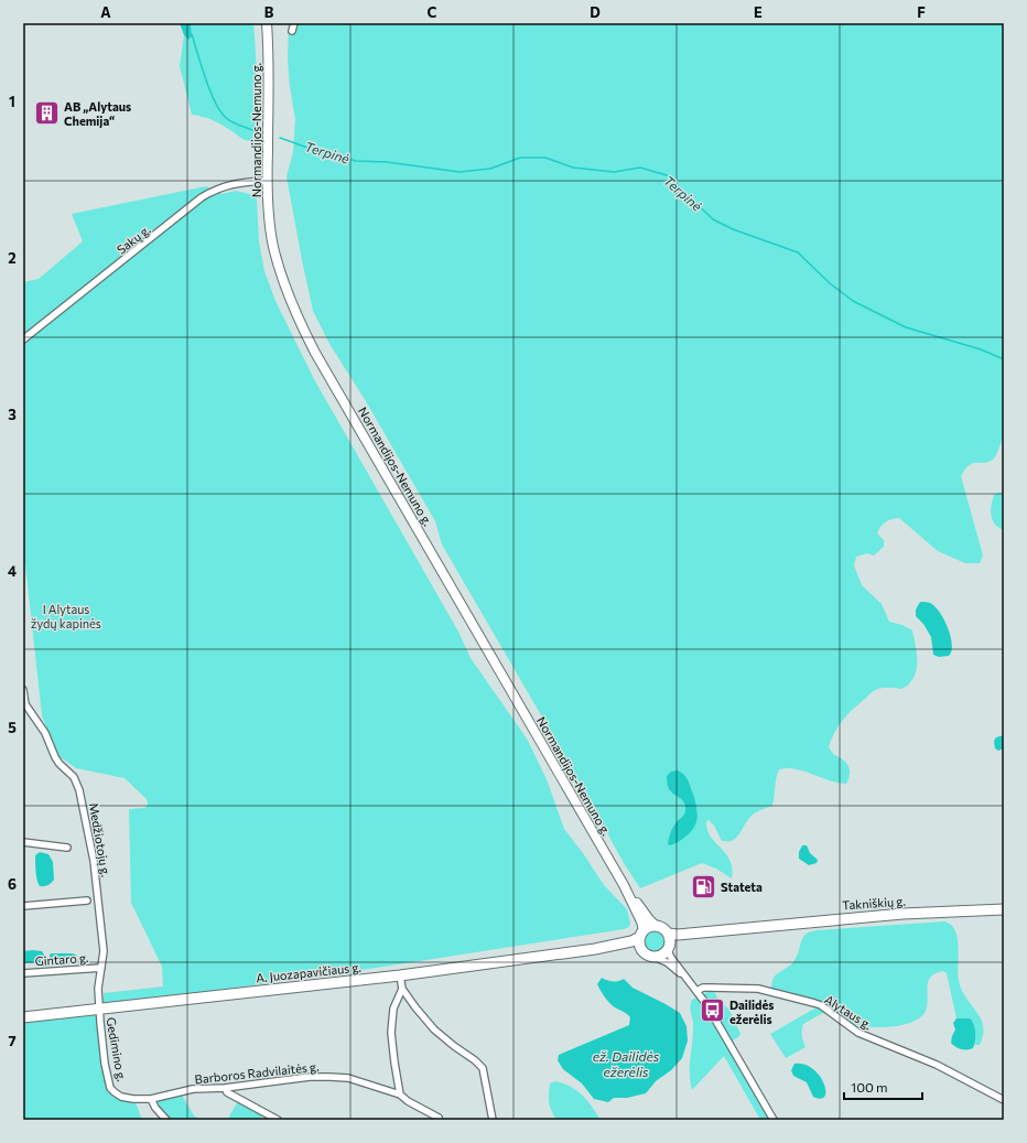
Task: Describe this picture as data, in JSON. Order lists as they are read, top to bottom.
{
  "streets": {
    "main road": ["Normandijos-Nemuno g.", "Takniškių g.", "A. Juozapavičiaus g."],
    "street": [
      "Sakų g.",
      "Medžiotojų g.",
      "Gintaro g.",
      "Alytaus g.",
      "Gedimino g.",
      "Barboros Radvilaitės g."
    ]
  },
  "crossings": [
    ["Normandijos-Nemuno g.", "Sakų g."],
    ["Normandijos-Nemuno g.", "A. Juozapavičiaus g."],
    ["Medžiotojų g.", "Gintaro g."],
    ["Medžiotojų g.", "A. Juozapavičiaus g."],
    ["Medžiotojų g.", "Gedimino g."],
    ["A. Juozapavičiaus g.", "Gedimino g."],
    ["Gedimino g.", "Barboros Radvilaitės g."]
  ],
  "water": ["Terpinė", "ež. Dailidės ežerėlis"],
  "parks": ["I Alytaus žydų kapinės"],
  "places": {
    "building": ["AB „Alytaus Chemija“"],
    "fuel station": ["Stateta"],
    "bus stop": ["Dailidės ežerėlis"]
  },
  "scale_bar": "100 m",
  "grid": {
    "columns": [
      "A",
      "B",
      "C",
      "D",
      "E",
      "F"
    ],
    "rows": [
      "1",
      "2",
      "3",
      "4",
      "5",
      "6",
      "7"
    ]
  }
}
